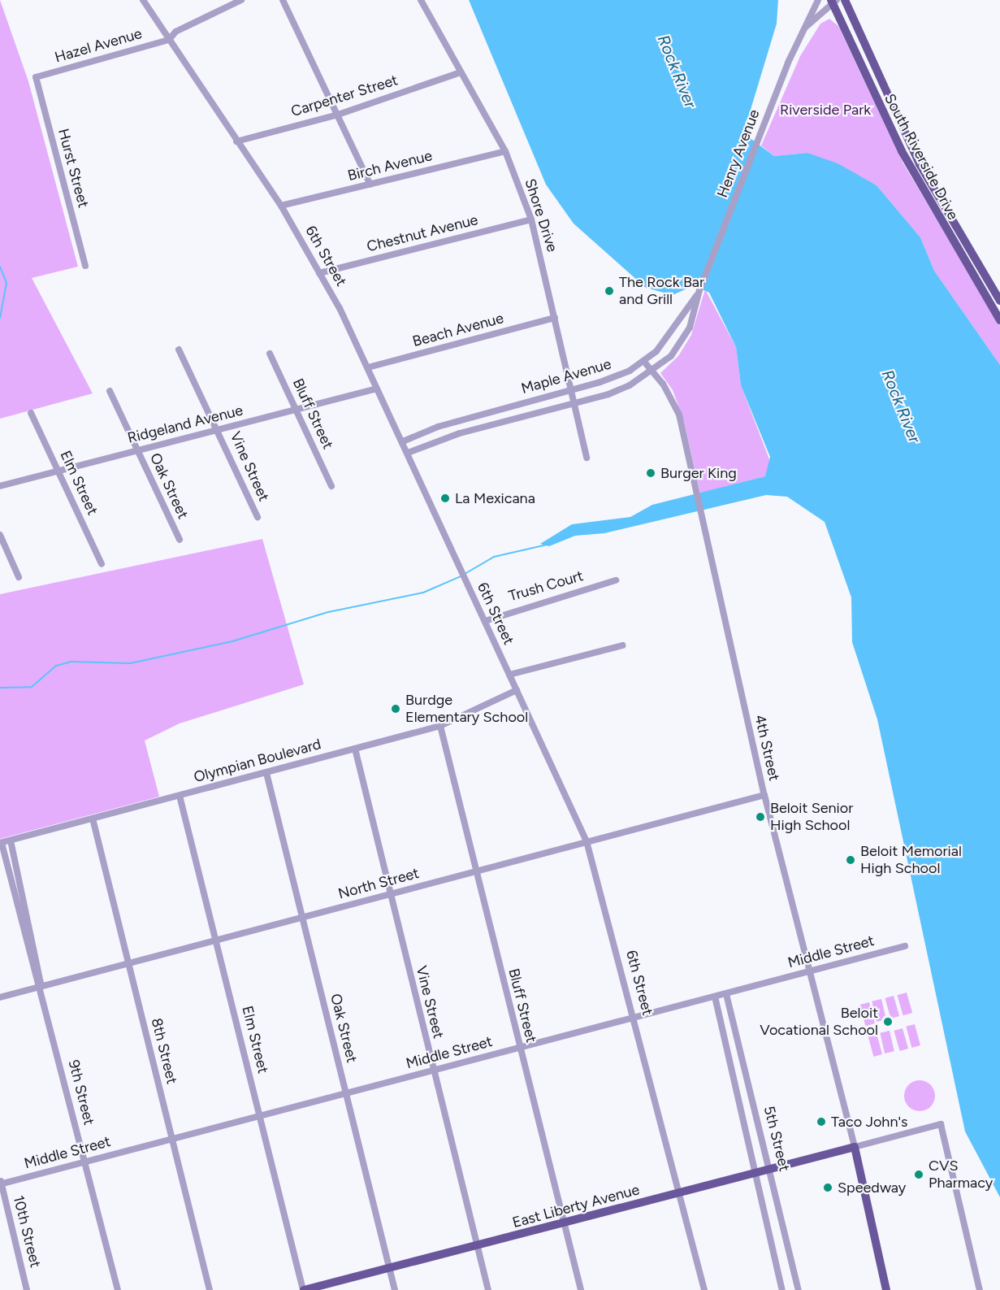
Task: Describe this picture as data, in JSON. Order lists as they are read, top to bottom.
{
  "streets": {
    "main road": ["South Riverside Drive", "4th Street", "East Liberty Avenue"],
    "street": [
      "Hazel Avenue",
      "Carpenter Street",
      "Henry Avenue",
      "Birch Avenue",
      "Hurst Street",
      "Shore Drive",
      "Chestnut Avenue",
      "6th Street",
      "Beach Avenue",
      "Maple Avenue",
      "Bluff Street",
      "Ridgeland Avenue",
      "Vine Street",
      "Elm Street",
      "Oak Street",
      "Trush Court",
      "Olympian Boulevard",
      "North Street",
      "Middle Street",
      "8th Street",
      "9th Street",
      "5th Street",
      "10th Street"
    ]
  },
  "crossings": [
    ["Hazel Avenue", "Hurst Street"],
    ["Hazel Avenue", "6th Street"],
    ["Carpenter Street", "Shore Drive"],
    ["Carpenter Street", "6th Street"],
    ["Henry Avenue", "South Riverside Drive"],
    ["Henry Avenue", "Maple Avenue"],
    ["Birch Avenue", "Shore Drive"],
    ["Birch Avenue", "6th Street"],
    ["Shore Drive", "Chestnut Avenue"],
    ["Shore Drive", "Beach Avenue"],
    ["Shore Drive", "Maple Avenue"],
    ["Chestnut Avenue", "6th Street"],
    ["6th Street", "Beach Avenue"],
    ["6th Street", "Maple Avenue"],
    ["6th Street", "Ridgeland Avenue"],
    ["6th Street", "Trush Court"],
    ["6th Street", "Olympian Boulevard"],
    ["6th Street", "North Street"],
    ["6th Street", "Middle Street"],
    ["6th Street", "East Liberty Avenue"],
    ["Maple Avenue", "4th Street"],
    ["Bluff Street", "Ridgeland Avenue"],
    ["Bluff Street", "Olympian Boulevard"],
    ["Bluff Street", "North Street"],
    ["Bluff Street", "Middle Street"],
    ["Bluff Street", "East Liberty Avenue"],
    ["Ridgeland Avenue", "Vine Street"],
    ["Ridgeland Avenue", "Elm Street"],
    ["Ridgeland Avenue", "Oak Street"],
    ["Vine Street", "Olympian Boulevard"],
    ["Vine Street", "North Street"],
    ["Vine Street", "Middle Street"],
    ["Vine Street", "East Liberty Avenue"],
    ["Elm Street", "Olympian Boulevard"],
    ["Elm Street", "North Street"],
    ["Elm Street", "Middle Street"],
    ["Elm Street", "East Liberty Avenue"],
    ["Oak Street", "Olympian Boulevard"],
    ["Oak Street", "North Street"],
    ["Oak Street", "Middle Street"],
    ["Oak Street", "East Liberty Avenue"],
    ["4th Street", "North Street"],
    ["4th Street", "Middle Street"],
    ["4th Street", "East Liberty Avenue"],
    ["Olympian Boulevard", "8th Street"],
    ["Olympian Boulevard", "9th Street"],
    ["North Street", "8th Street"],
    ["North Street", "9th Street"],
    ["Middle Street", "8th Street"],
    ["Middle Street", "9th Street"],
    ["Middle Street", "5th Street"],
    ["Middle Street", "10th Street"],
    ["5th Street", "East Liberty Avenue"]
  ],
  "water": ["Rock River"],
  "parks": ["Riverside Park"],
  "places": [
    "The Rock Bar and Grill",
    "Burger King",
    "La Mexicana",
    "Burdge Elementary School",
    "Beloit Senior High School",
    "Beloit Memorial High School",
    "Beloit Vocational School",
    "Taco John's",
    "CVS Pharmacy",
    "Speedway"
  ]
}
